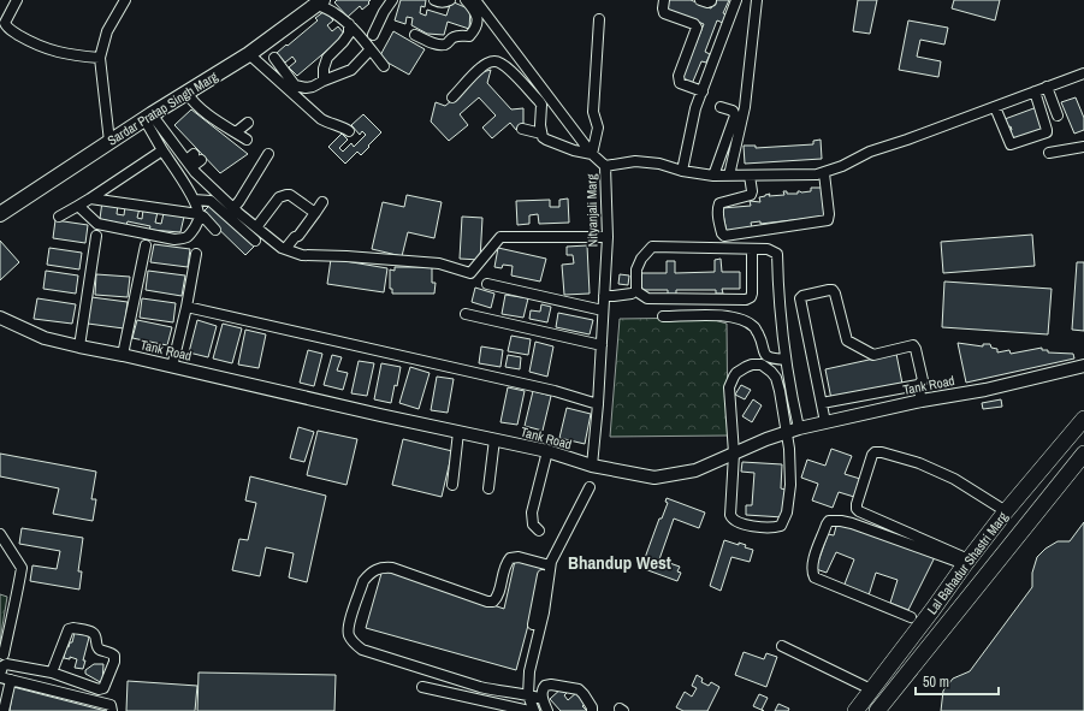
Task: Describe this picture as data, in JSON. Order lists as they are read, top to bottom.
{
  "streets": {
    "main road": ["Sardar Pratap Singh Marg", "Lal Bahadur Shastri Marg"],
    "street": ["Nityanjali Marg", "Tank Road"]
  },
  "crossings": [
    ["Nityanjali Marg", "Tank Road"]
  ],
  "districts": ["Bhandup West"],
  "scale_bar": "50 m"
}
